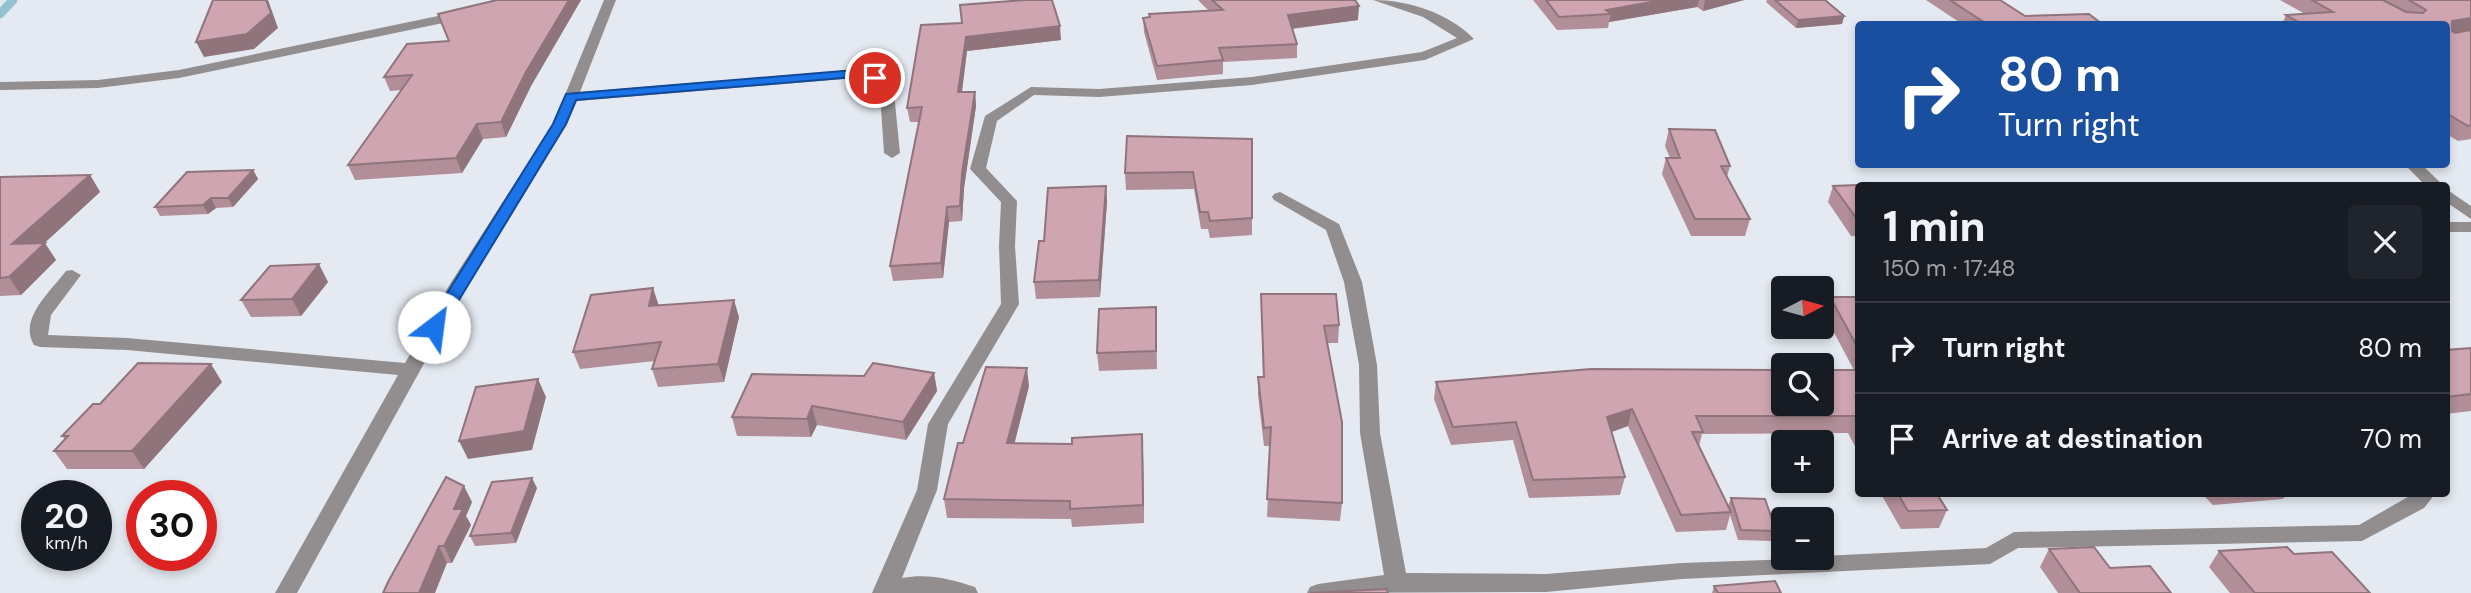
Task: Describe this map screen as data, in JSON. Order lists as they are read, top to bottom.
{
  "north": "right",
  "page": {
    "turn": ["80 m", "Turn right"],
    "heading": ["1 min", "150 m · 17:48"],
    "map_buttons": ["+", "−"],
    "list": [
      {
        "name": "Turn right",
        "value": "80 m"
      },
      {
        "name": "Arrive at destination",
        "value": "70 m"
      }
    ],
    "speed": "20 km/h",
    "limit": "30"
  }
}
